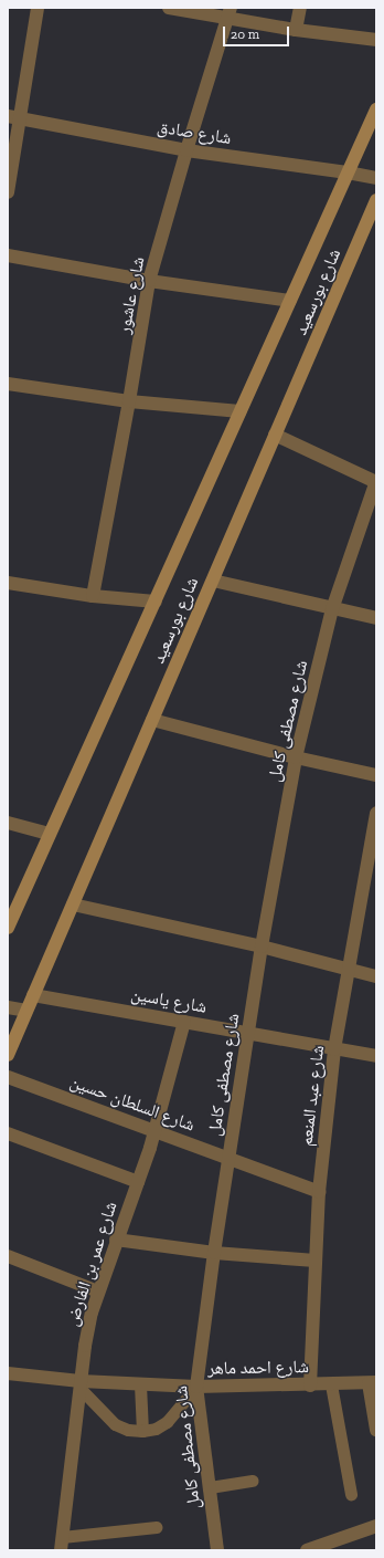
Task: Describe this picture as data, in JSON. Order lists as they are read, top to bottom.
{
  "streets": {
    "street": [
      "شارع صادق",
      "شارع بورسعيد",
      "شارع عاشور",
      "شارع مصطفى كامل",
      "شارع ياسين",
      "شارع عبد المنعم",
      "شارع السلطان حسين",
      "شارع عمر بن الفارض",
      "شارع احمد ماهر"
    ]
  },
  "crossings": [
    ["شارع صادق", "شارع بورسعيد"],
    ["شارع صادق", "شارع عاشور"],
    ["شارع بورسعيد", "شارع ياسين"],
    ["شارع مصطفى كامل", "شارع ياسين"],
    ["شارع مصطفى كامل", "شارع السلطان حسين"],
    ["شارع مصطفى كامل", "شارع احمد ماهر"],
    ["شارع ياسين", "شارع عبد المنعم"],
    ["شارع ياسين", "شارع عمر بن الفارض"],
    ["شارع عبد المنعم", "شارع السلطان حسين"],
    ["شارع عبد المنعم", "شارع احمد ماهر"],
    ["شارع السلطان حسين", "شارع عمر بن الفارض"],
    ["شارع عمر بن الفارض", "شارع احمد ماهر"]
  ],
  "scale_bar": "20 m"
}
